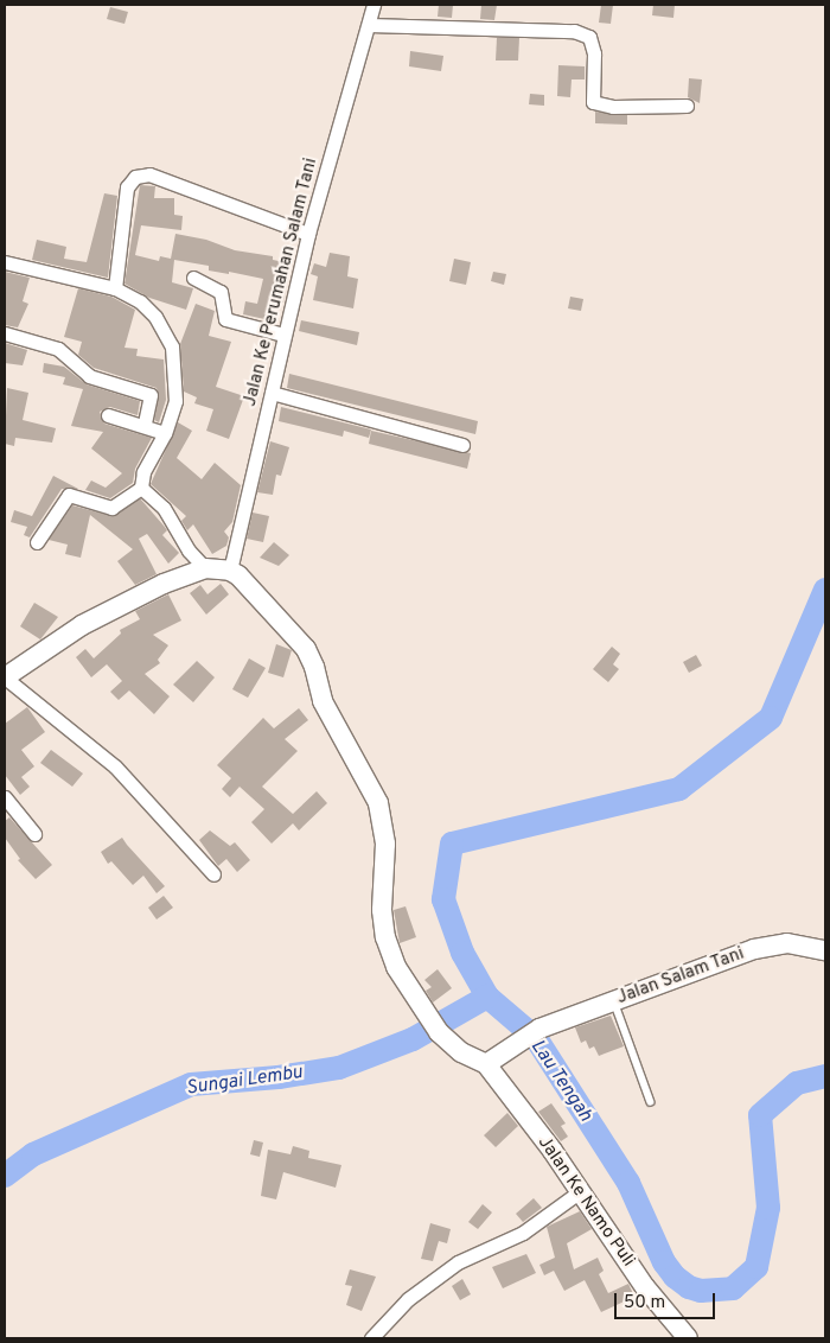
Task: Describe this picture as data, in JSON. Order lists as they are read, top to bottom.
{
  "streets": {
    "street": ["Jalan Ke Perumahan Salam Tani", "Jalan Salam Tani", "Jalan Ke Namo Puli"]
  },
  "crossings": [
    ["Jalan Salam Tani", "Jalan Ke Namo Puli"]
  ],
  "water": ["Sungai Lembu", "Lau Tengah"],
  "scale_bar": "50 m"
}
